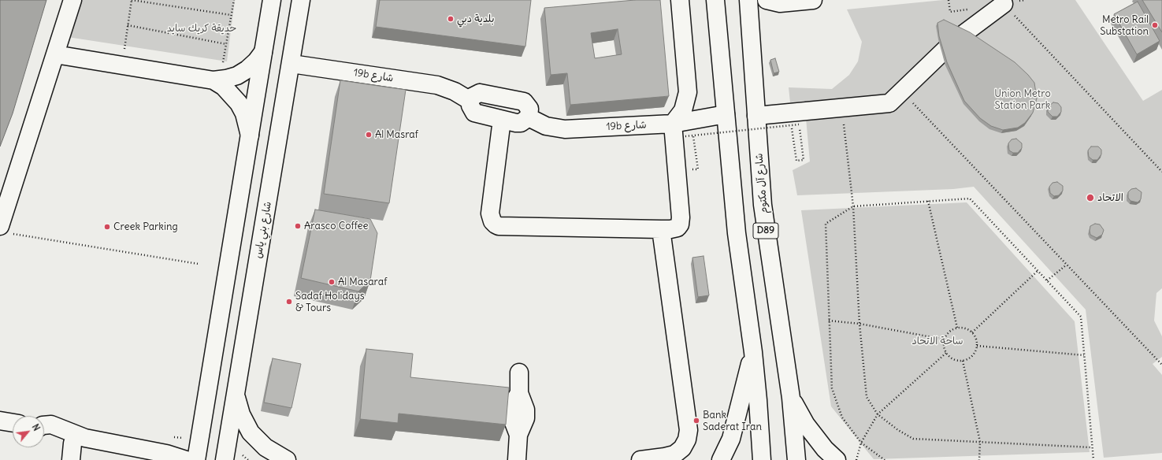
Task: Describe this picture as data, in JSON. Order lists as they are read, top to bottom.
{
  "streets": {
    "main road": [
      "19b شارع",
      "شارع آل مكتوم",
      "شارع بني ياس",
      "D89"
    ]
  },
  "crossings": [
    ["19b شارع", "شارع بني ياس"]
  ],
  "parks": ["حديقة كريك سايد", "Union Metro Station Park", "ساحة الاتحاد"],
  "places": [
    "بلدية دبي",
    "Metro Rail Substation",
    "Al Masraf",
    "الاتحاد",
    "Arasco Coffee",
    "Creek Parking",
    "Al Masaraf",
    "Sadaf Holidays & Tours",
    "Bank Saderat Iran"
  ],
  "north": "top right"
}
